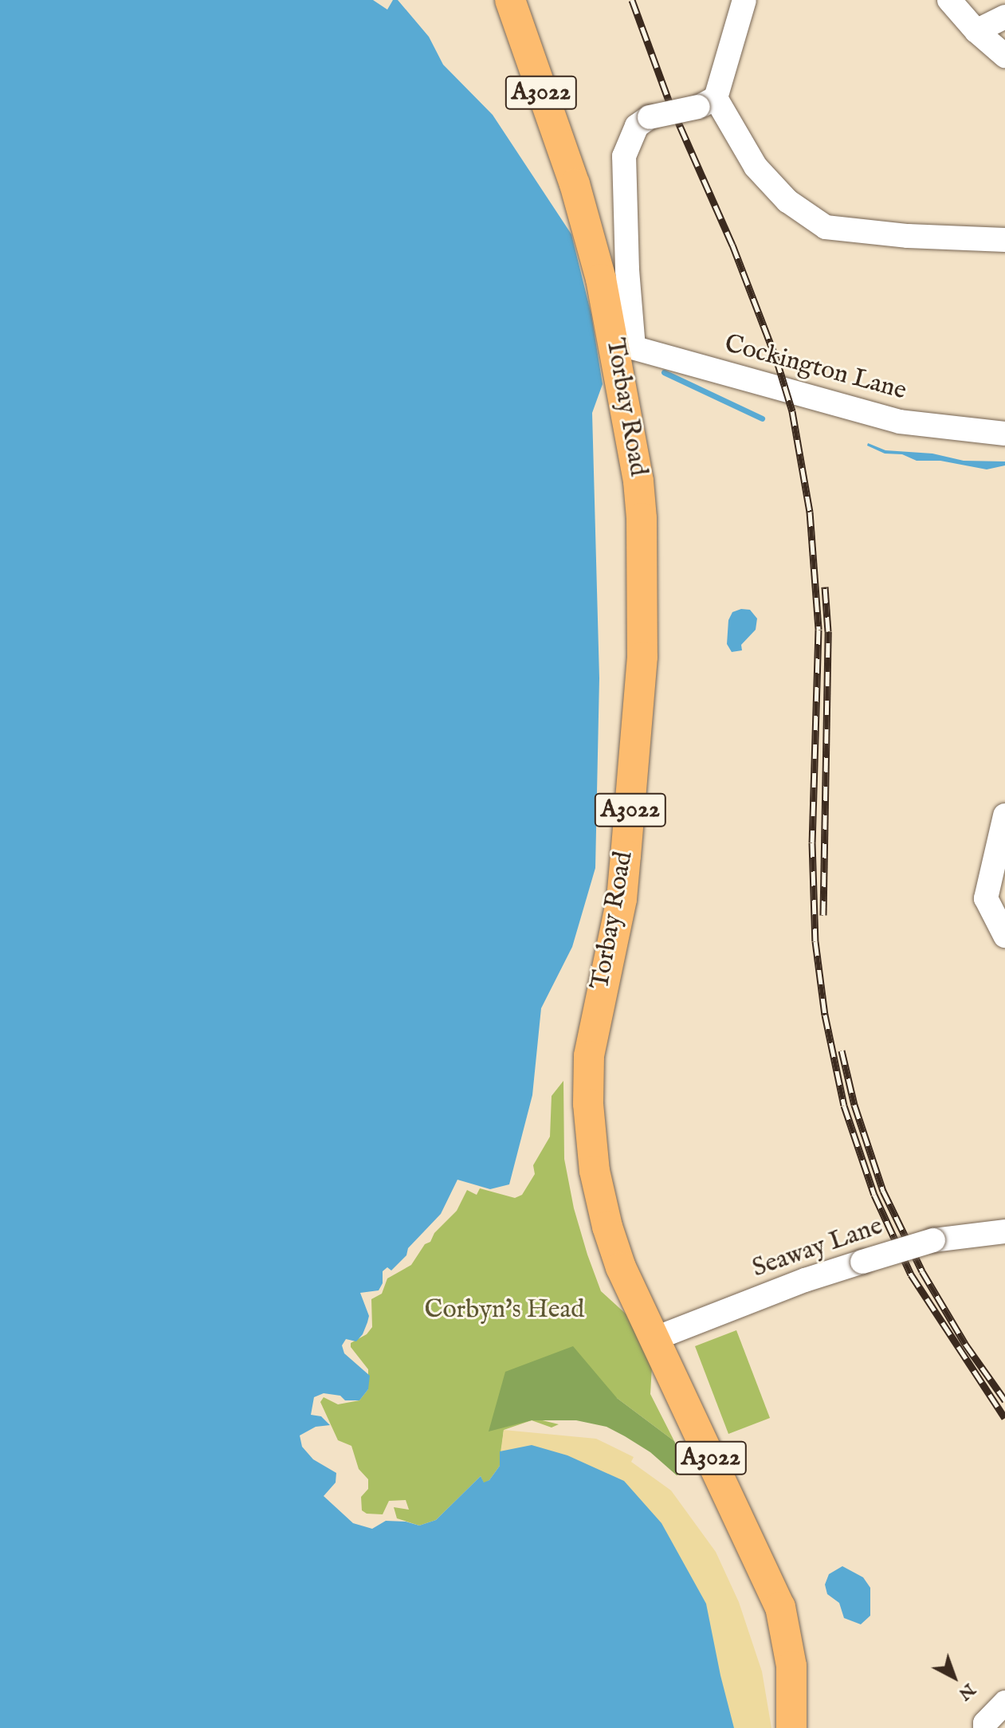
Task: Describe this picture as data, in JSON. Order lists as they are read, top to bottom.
{
  "streets": {
    "main road": ["A3022", "Torbay Road"],
    "street": ["Cockington Lane", "Seaway Lane"]
  },
  "crossings": [
    ["Cockington Lane", "Torbay Road"],
    ["Torbay Road", "Seaway Lane"]
  ],
  "parks": ["Corbyn's Head"],
  "north": "bottom right"
}
